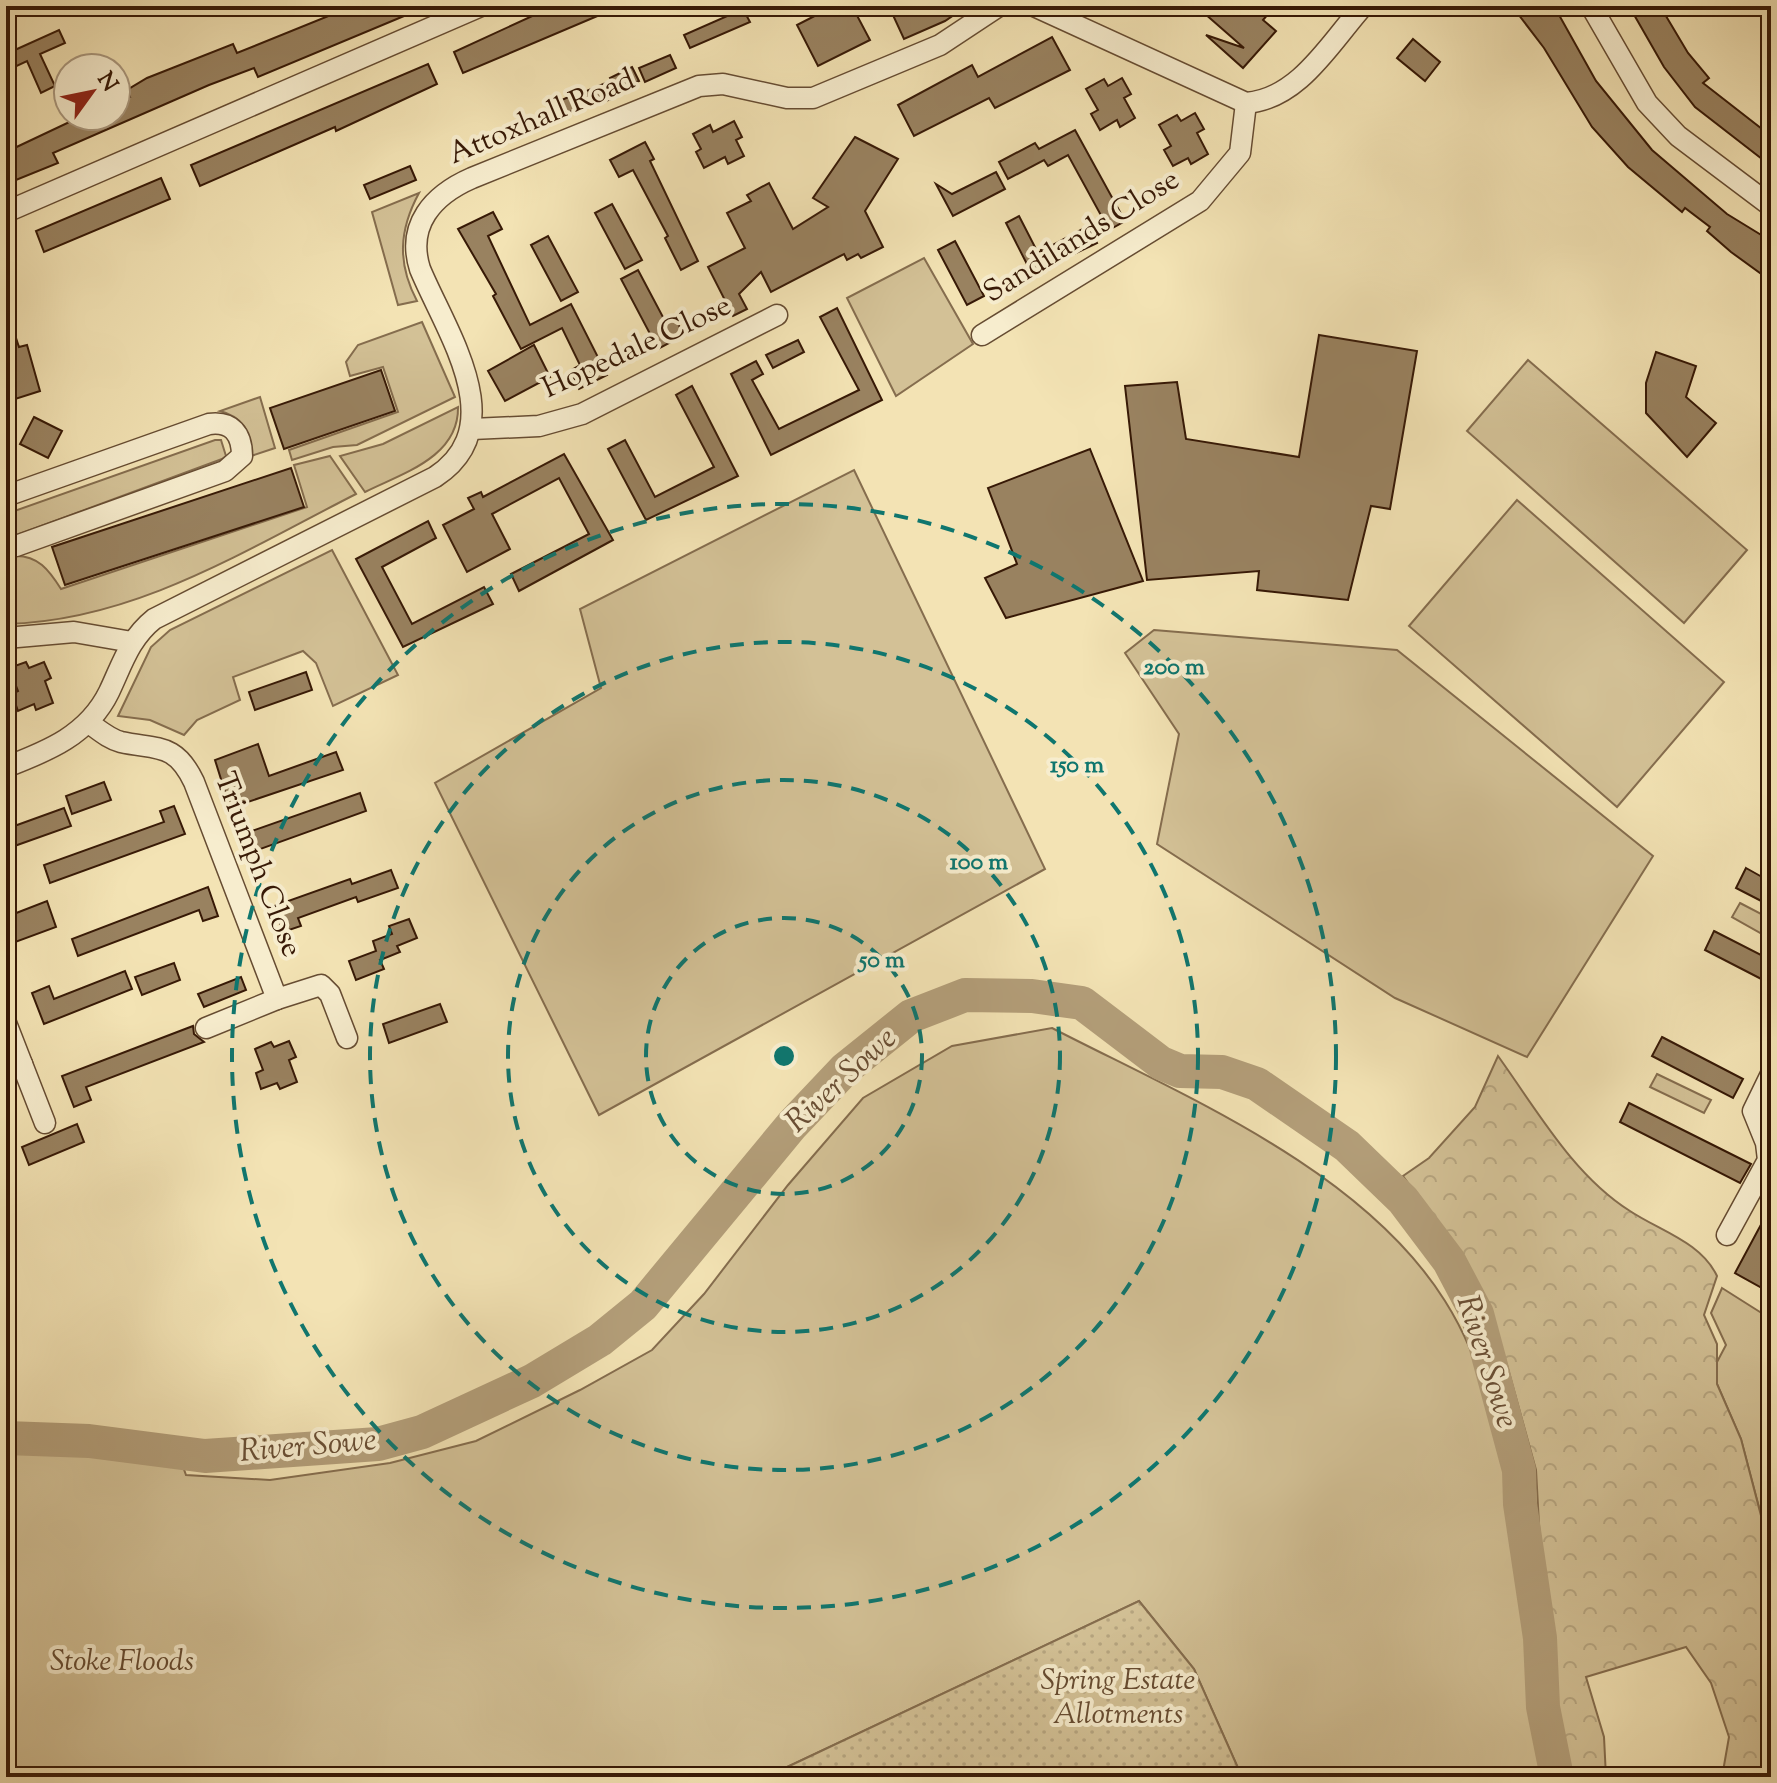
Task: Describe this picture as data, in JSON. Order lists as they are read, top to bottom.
{
  "streets": {
    "street": [
      "Attoxhall Road",
      "Sandilands Close",
      "Hopedale Close",
      "Triumph Close"
    ]
  },
  "crossings": [
    ["Attoxhall Road", "Hopedale Close"]
  ],
  "water": ["River Sowe"],
  "parks": ["Stoke Floods", "Spring Estate Allotments"],
  "north": "top right",
  "rings": [
    "200 m",
    "150 m",
    "100 m",
    "50 m"
  ]
}
